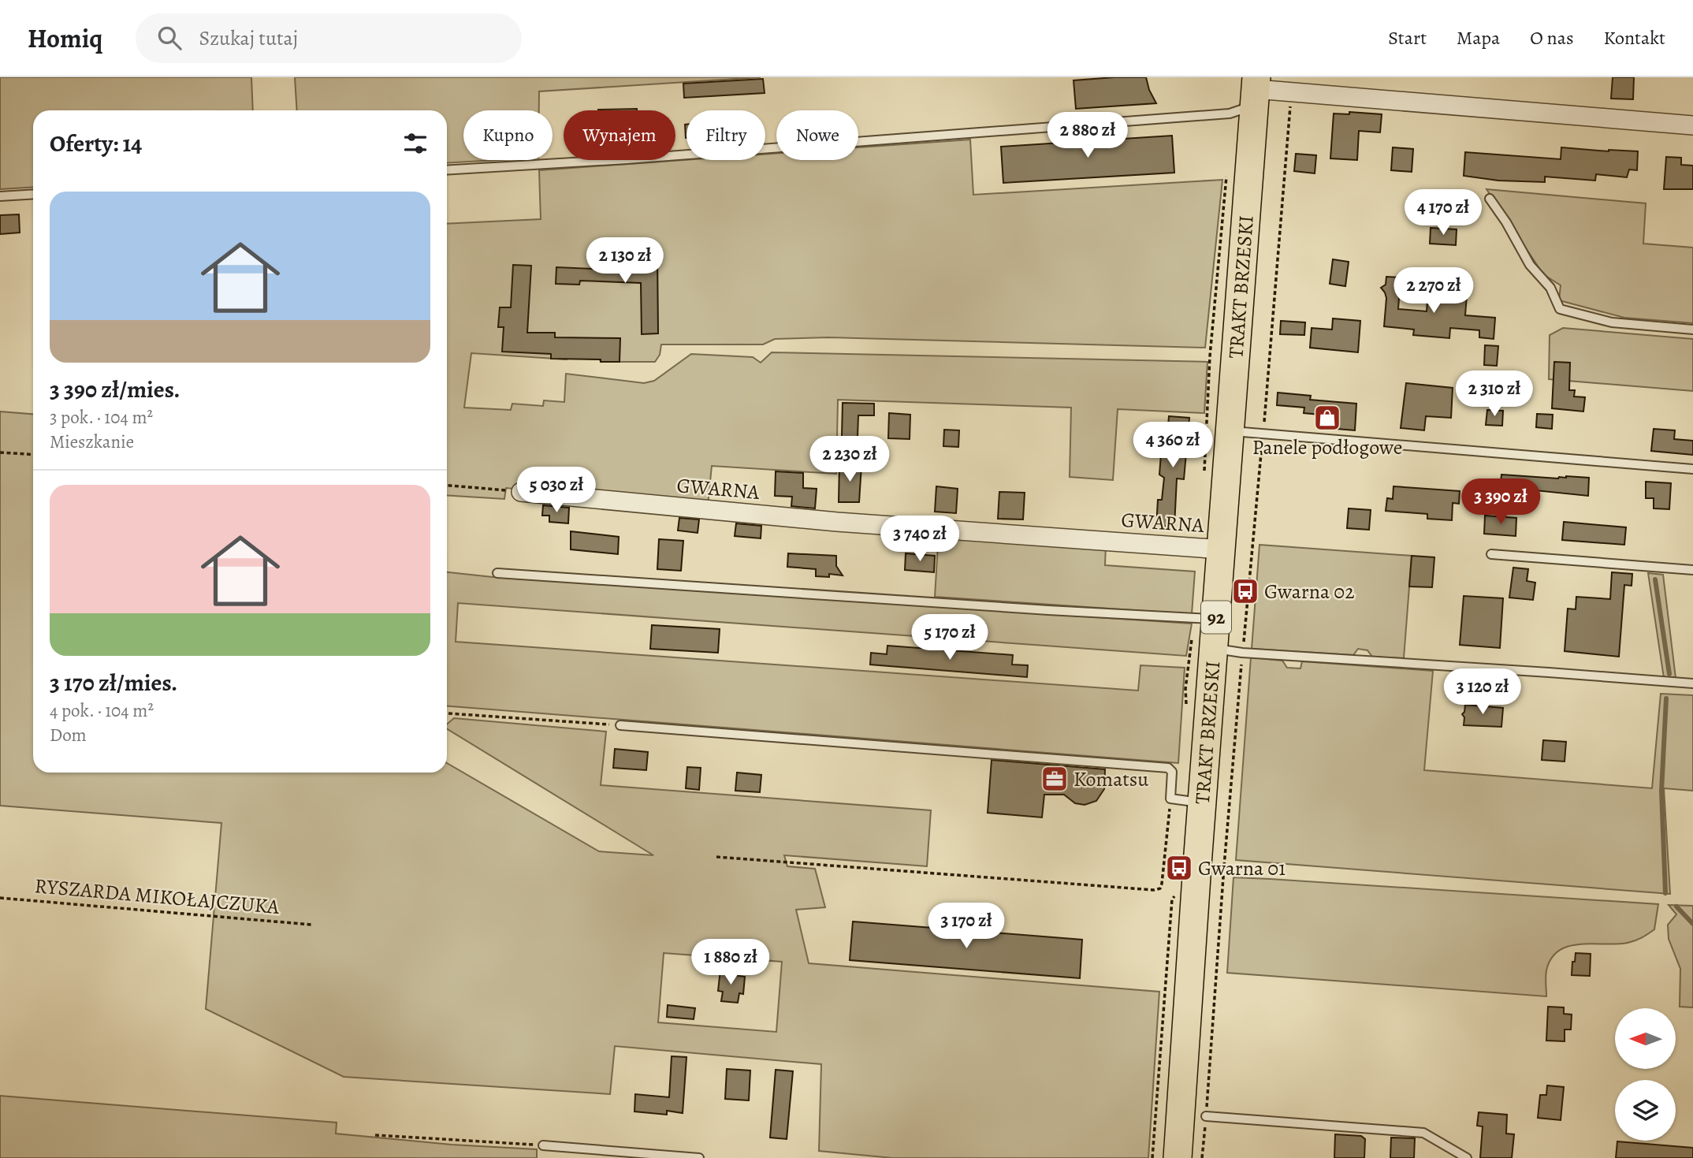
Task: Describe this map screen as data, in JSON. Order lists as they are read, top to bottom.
{
  "streets": {
    "main road": ["TRAKT BRZESKI", "92"],
    "street": ["GWARNA"],
    "path": ["RYSZARDA MIKOŁAJCZUKA"]
  },
  "crossings": [
    ["TRAKT BRZESKI", "GWARNA"]
  ],
  "places": {
    "shop": ["Panele podłogowe"],
    "bus stop": ["Gwarna 02", "Gwarna 01"],
    "office": ["Komatsu"]
  },
  "north": "left",
  "page": {
    "header": "Homiq",
    "search": "Szukaj tutaj",
    "nav": [
      "Start",
      "Mapa",
      "O nas",
      "Kontakt"
    ],
    "chip": [
      "Kupno",
      "Wynajem",
      "Filtry",
      "Nowe"
    ],
    "heading": "Oferty: 14",
    "price": [
      "2 880 zł",
      "4 170 zł",
      "2 130 zł",
      "2 270 zł",
      "2 310 zł",
      "4 360 zł",
      "2 230 zł",
      "5 030 zł",
      "3 390 zł",
      "3 740 zł",
      "5 170 zł",
      "3 120 zł",
      "3 170 zł",
      "1 880 zł"
    ],
    "list": [
      {
        "name": "3 390 zł/mies.",
        "note": "3 pok. · 104 m² · Mieszkanie"
      },
      {
        "name": "3 170 zł/mies.",
        "note": "4 pok. · 104 m² · Dom"
      }
    ]
  }
}
